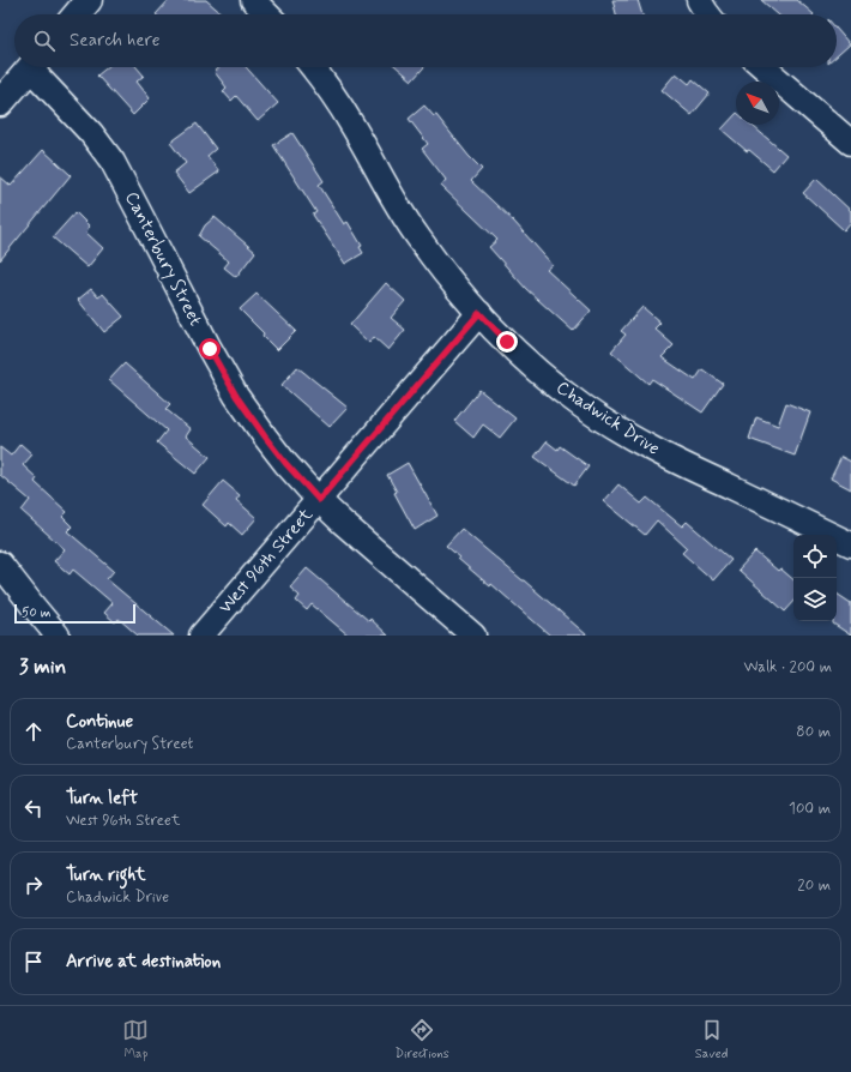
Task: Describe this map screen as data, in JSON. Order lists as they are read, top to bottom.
{
  "streets": {
    "street": ["Canterbury Street", "Chadwick Drive", "West 96th Street"]
  },
  "crossings": [
    ["Canterbury Street", "West 96th Street"],
    ["Chadwick Drive", "West 96th Street"]
  ],
  "scale_bar": "50 m",
  "north": "top left",
  "page": {
    "search": "Search here",
    "scale": "50 m",
    "heading": ["3 min", "Walk · 200 m"],
    "list": [
      ["Continue", "Canterbury Street", "80 m"],
      ["Turn left", "West 96th Street", "100 m"],
      ["Turn right", "Chadwick Drive", "20 m"],
      "Arrive at destination"
    ],
    "nav": ["Map", "Directions", "Saved"]
  }
}
